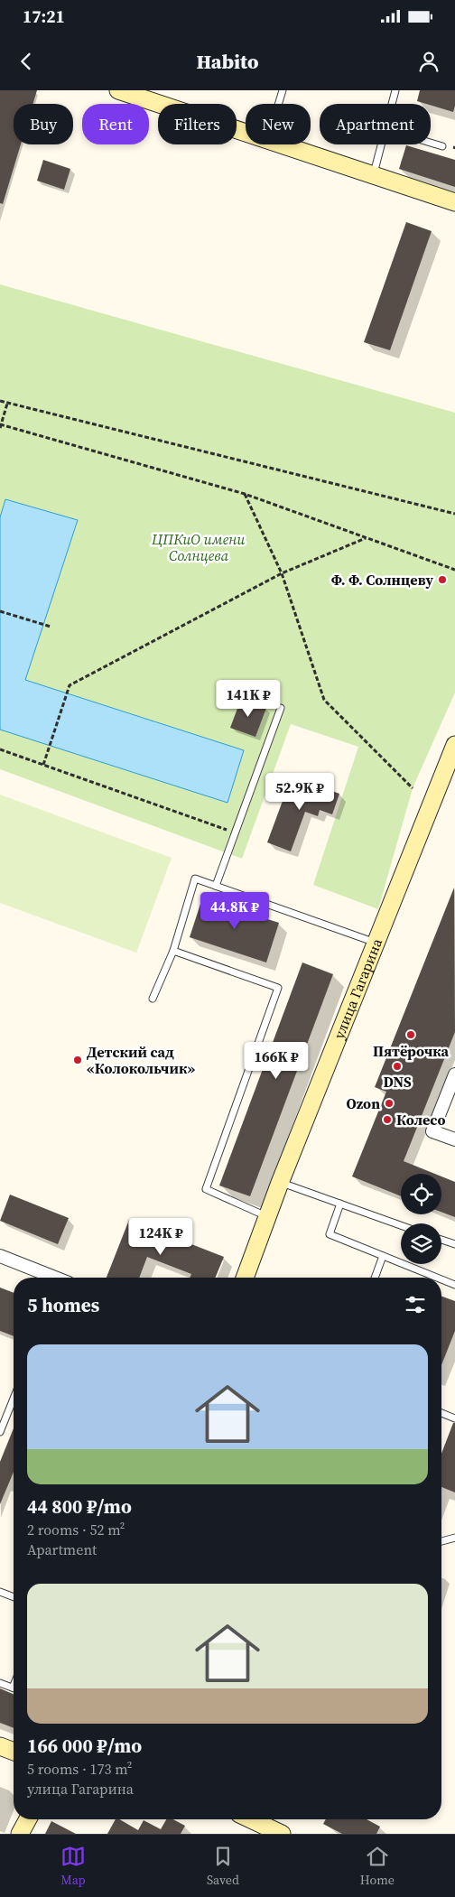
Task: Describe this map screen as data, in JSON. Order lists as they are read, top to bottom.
{
  "streets": {
    "main road": ["улица Гагарина"]
  },
  "parks": ["ЦПКиО имени Солнцева"],
  "places": [
    "Ф. Ф. Солнцеву",
    "Пятёрочка",
    "Детский сад «Колокольчик»",
    "DNS",
    "Ozon",
    "Колесо"
  ],
  "page": {
    "status": "17:21",
    "header": "Habito",
    "chip": [
      "Buy",
      "Rent",
      "Filters",
      "New",
      "Apartment"
    ],
    "price": [
      "141K ₽",
      "52.9K ₽",
      "44.8K ₽",
      "166K ₽",
      "124K ₽"
    ],
    "heading": "5 homes",
    "list": [
      {
        "name": "44 800 ₽/mo",
        "note": "2 rooms · 52 m² · Apartment"
      },
      {
        "name": "166 000 ₽/mo",
        "note": "5 rooms · 173 m² · улица Гагарина"
      }
    ],
    "tabs": ["Map", "Saved", "Home"]
  }
}
